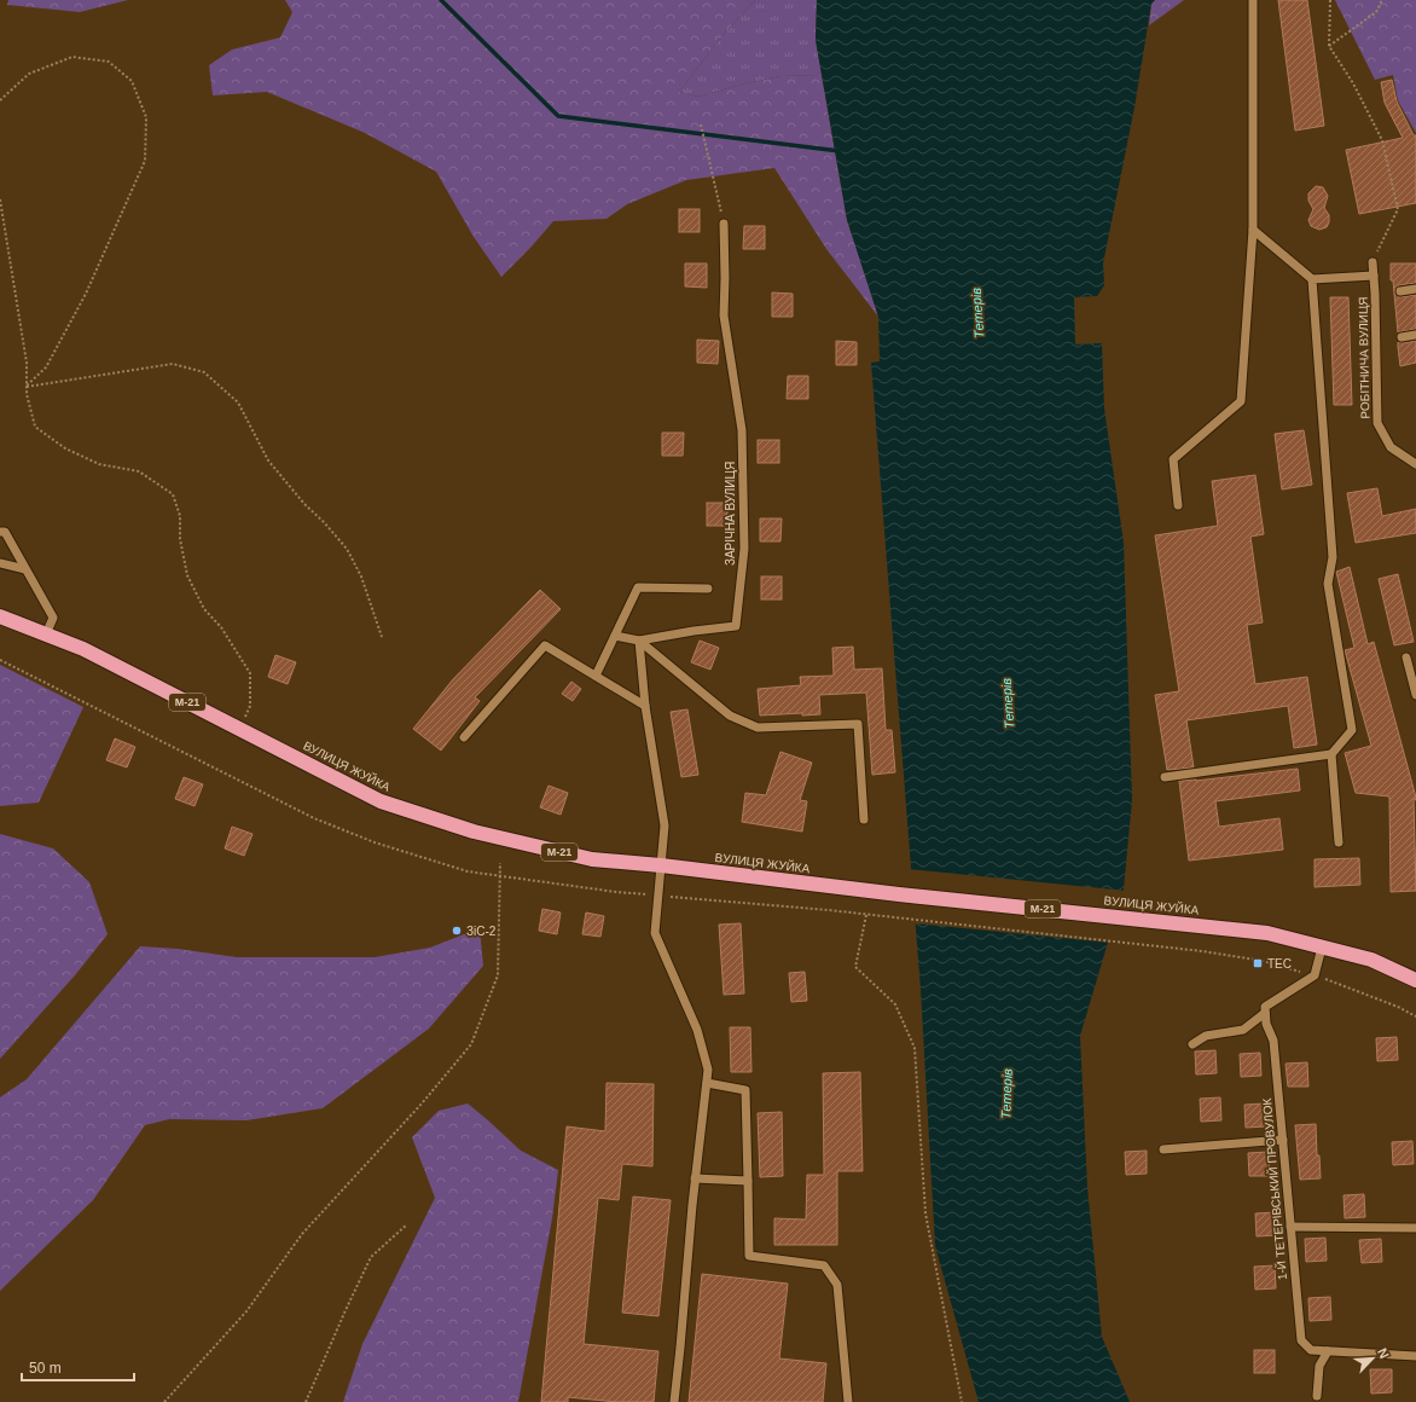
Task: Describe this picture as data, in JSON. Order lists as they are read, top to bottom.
{
  "streets": {
    "highway": ["М-21", "ВУЛИЦЯ ЖУЙКА"],
    "street": ["РОБІТНИЧА ВУЛИЦЯ", "ЗАРІЧНА ВУЛИЦЯ", "1-Й ТЕТЕРІВСЬКИЙ ПРОВУЛОК"]
  },
  "crossings": [
    ["М-21", "ВУЛИЦЯ ЖУЙКА"]
  ],
  "water": ["Тетерів"],
  "places": {
    "other": ["ЗіС-2"],
    "transit": ["ТЕС"]
  },
  "scale_bar": "50 m",
  "north": "top right"
}
